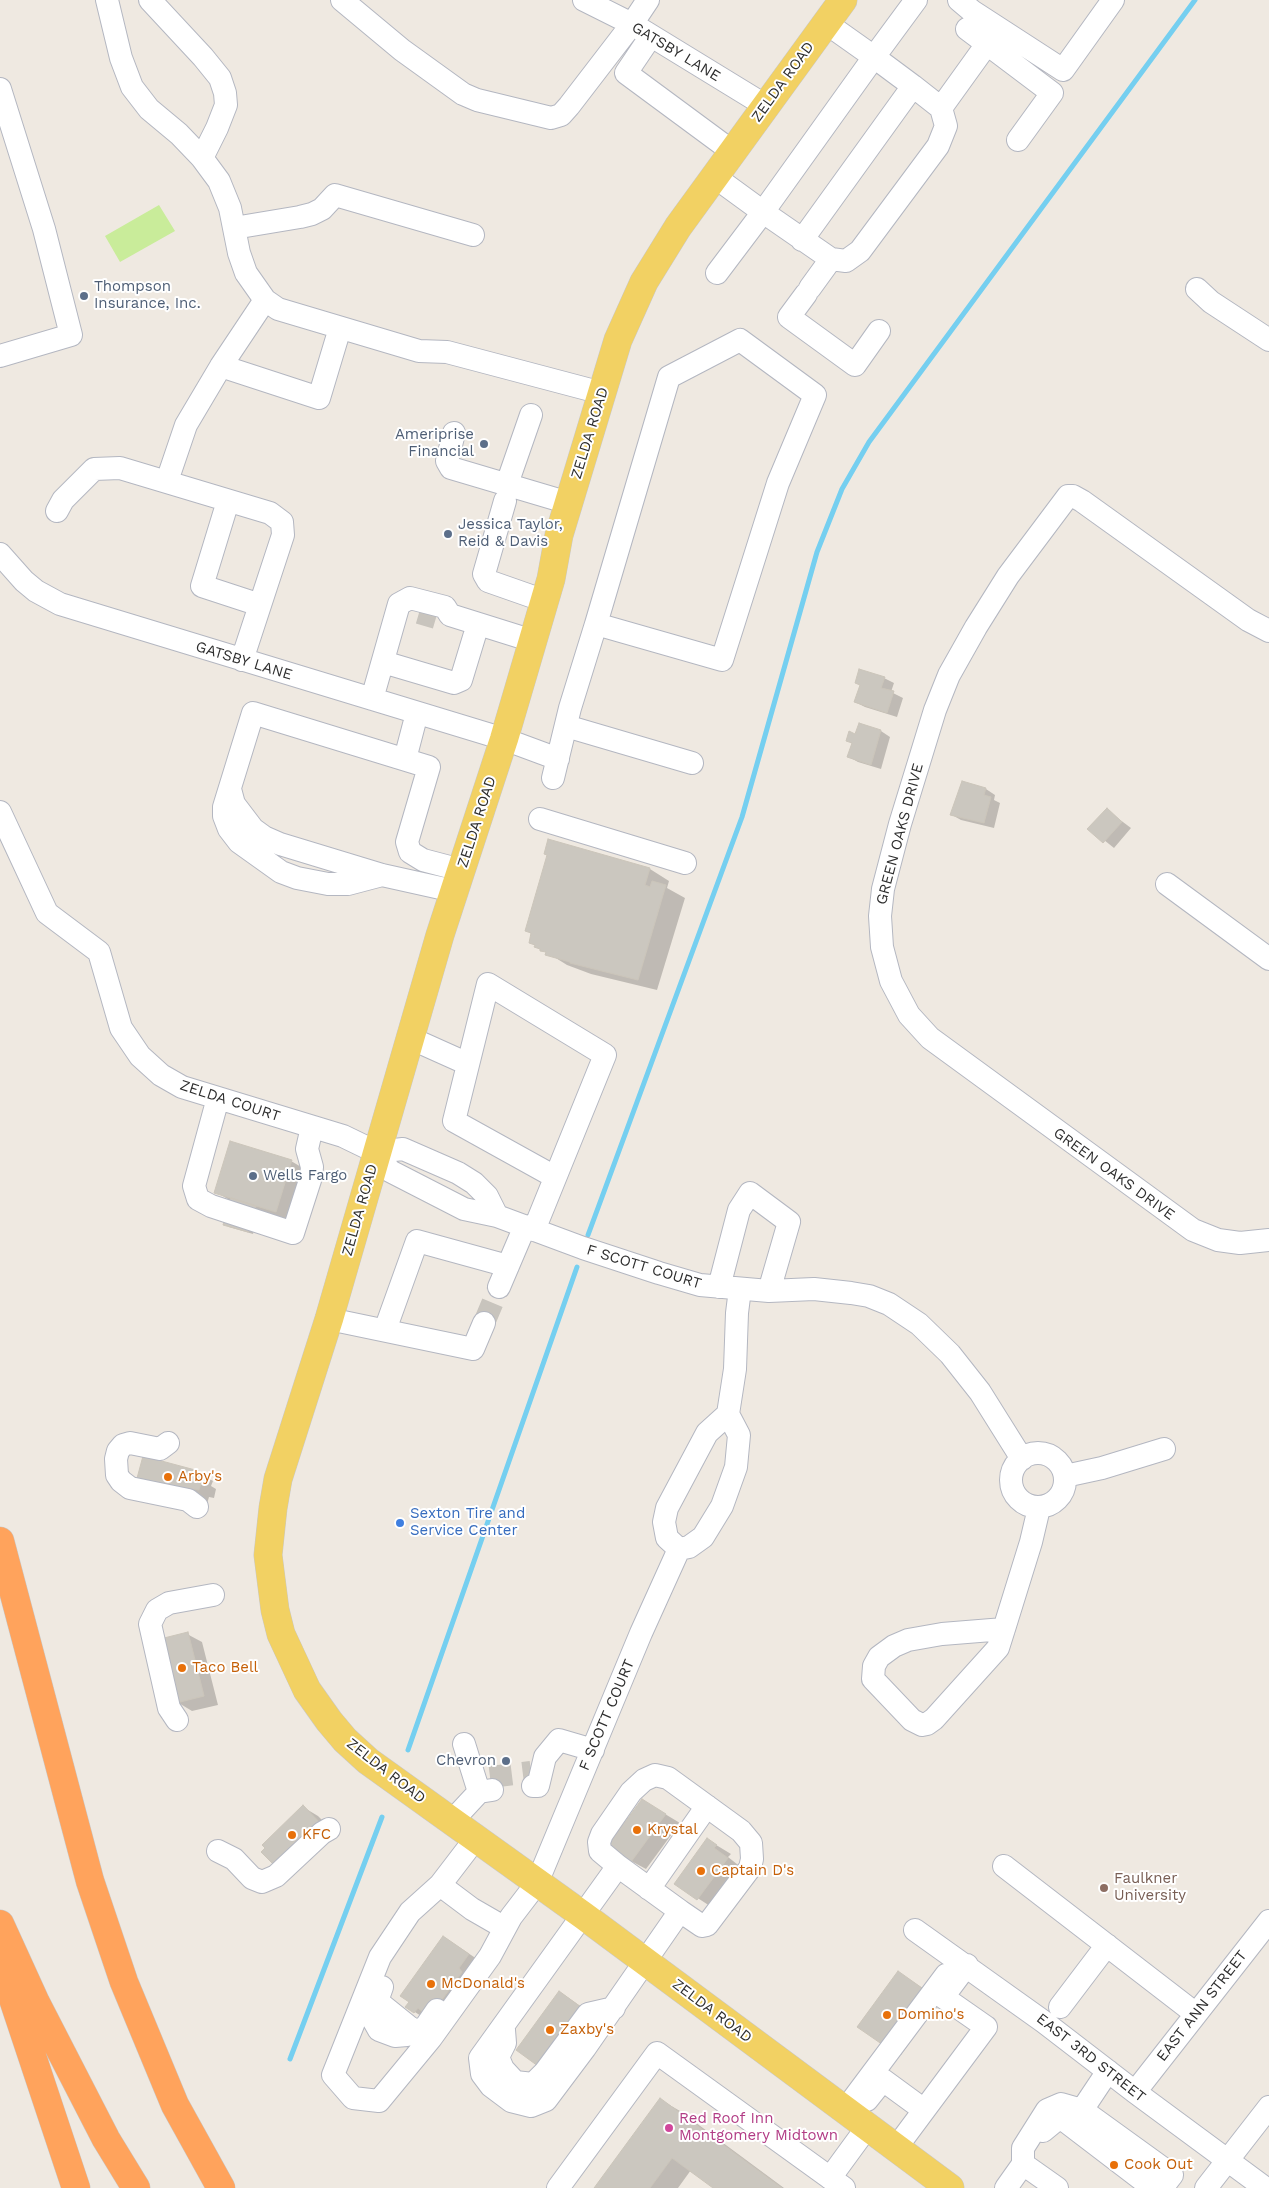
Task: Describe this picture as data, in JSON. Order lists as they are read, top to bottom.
{
  "streets": {
    "main road": ["ZELDA ROAD"],
    "street": [
      "GATSBY LANE",
      "GREEN OAKS DRIVE",
      "ZELDA COURT",
      "F SCOTT COURT",
      "EAST ANN STREET",
      "EAST 3RD STREET"
    ]
  },
  "crossings": [
    ["GATSBY LANE", "ZELDA ROAD"],
    ["ZELDA ROAD", "ZELDA COURT"],
    ["ZELDA ROAD", "F SCOTT COURT"],
    ["ZELDA COURT", "F SCOTT COURT"],
    ["EAST ANN STREET", "EAST 3RD STREET"]
  ],
  "places": [
    "Thompson Insurance, Inc.",
    "Ameriprise Financial",
    "Jessica Taylor, Reid & Davis",
    "Wells Fargo",
    "Arby's",
    "Sexton Tire and Service Center",
    "Taco Bell",
    "Chevron",
    "Krystal",
    "KFC",
    "Captain D's",
    "Faulkner University",
    "McDonald's",
    "Domino's",
    "Zaxby's",
    "Red Roof Inn Montgomery Midtown",
    "Cook Out"
  ]
}
